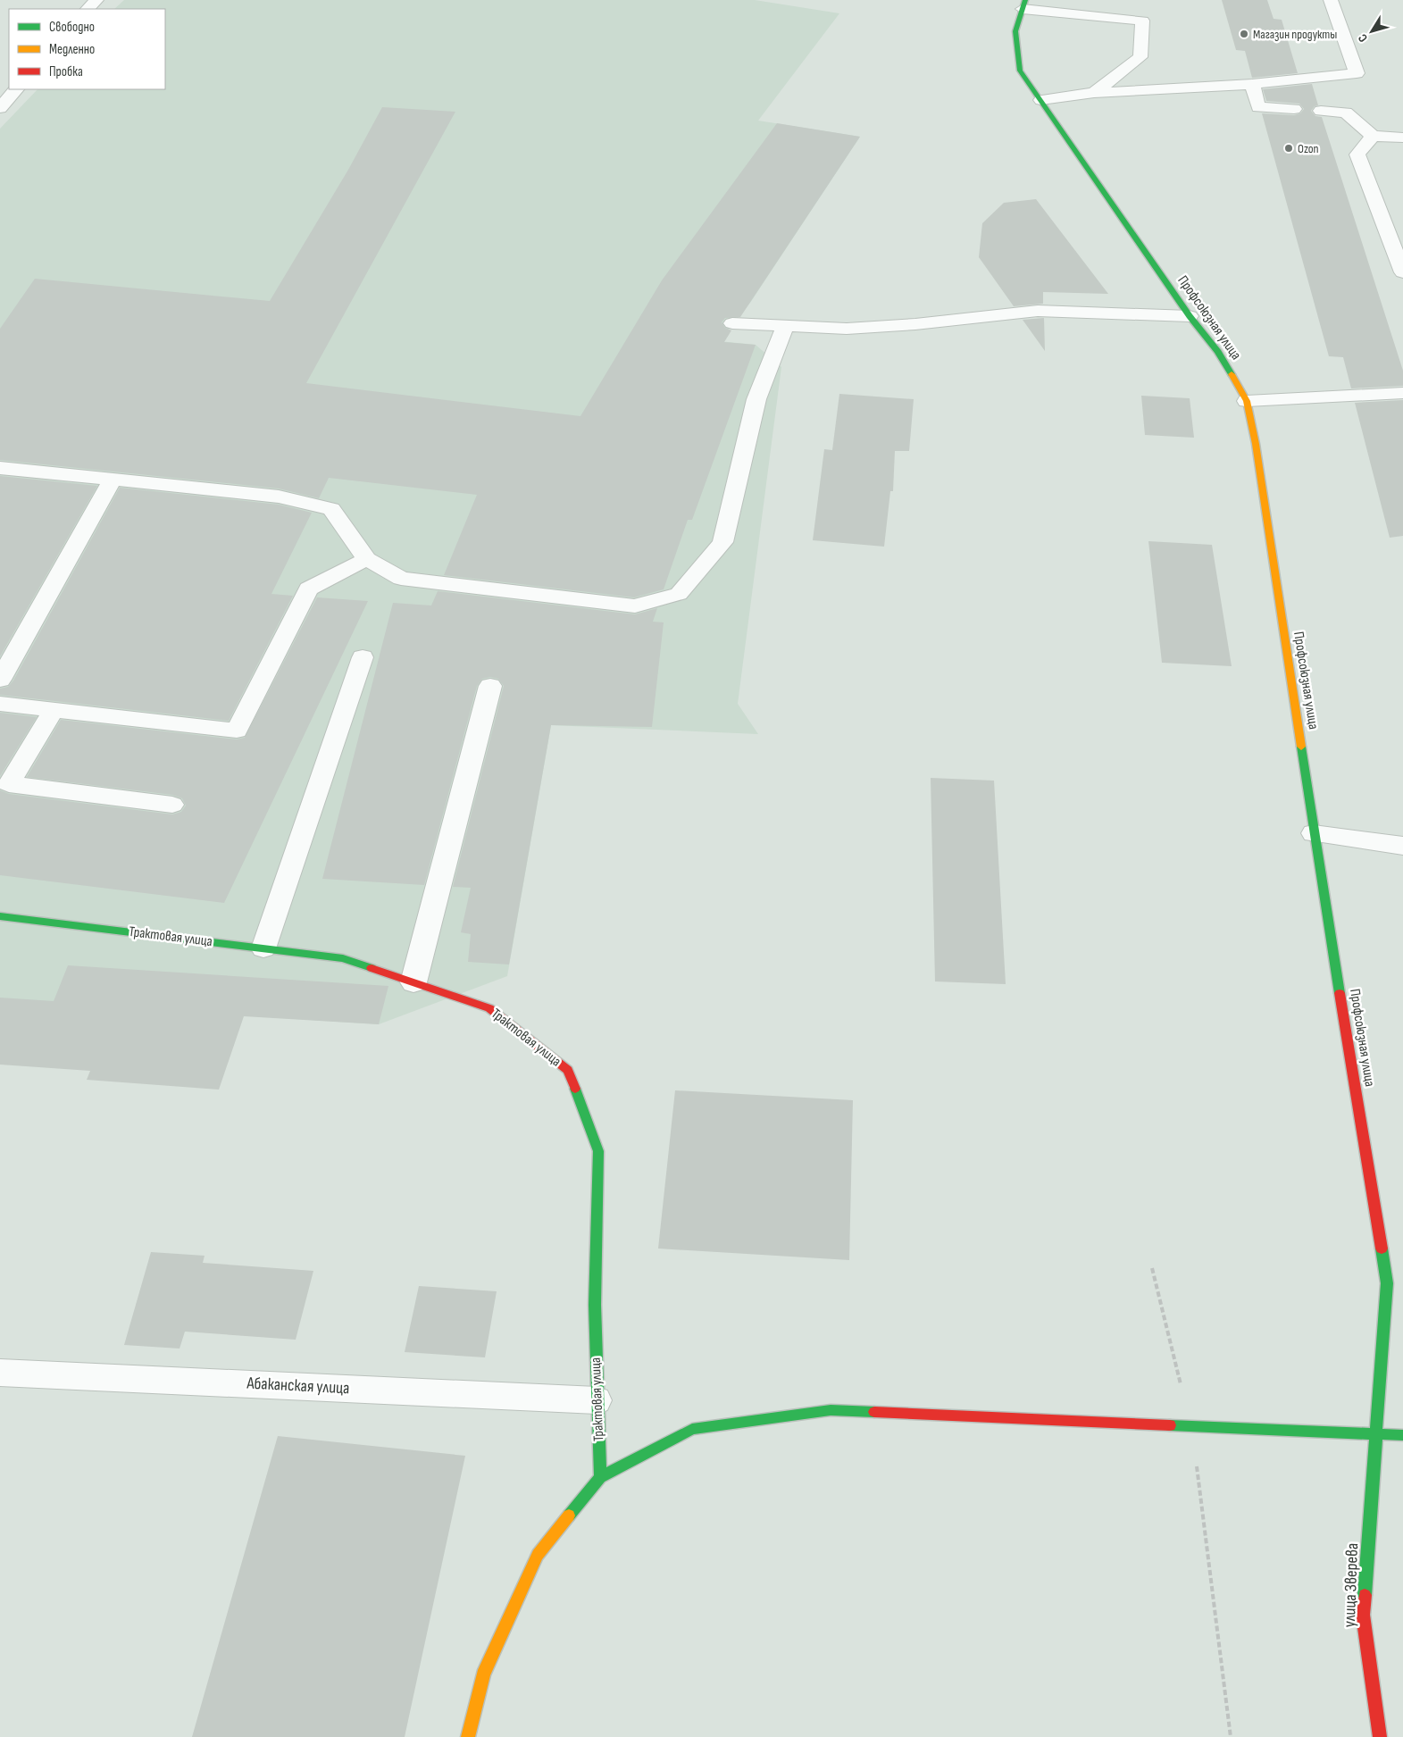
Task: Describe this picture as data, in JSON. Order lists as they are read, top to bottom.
{
  "streets": {
    "main road": ["Профсоюзная улица", "Трактовая улица", "улица Зверева"],
    "street": ["Абаканская улица"]
  },
  "crossings": [
    ["Профсоюзная улица", "улица Зверева"],
    ["Трактовая улица", "Абаканская улица"]
  ],
  "places": ["Магазин продукты", "Ozon"],
  "legend": ["Свободно", "Медленно", "Пробка"],
  "north": "bottom left"
}
